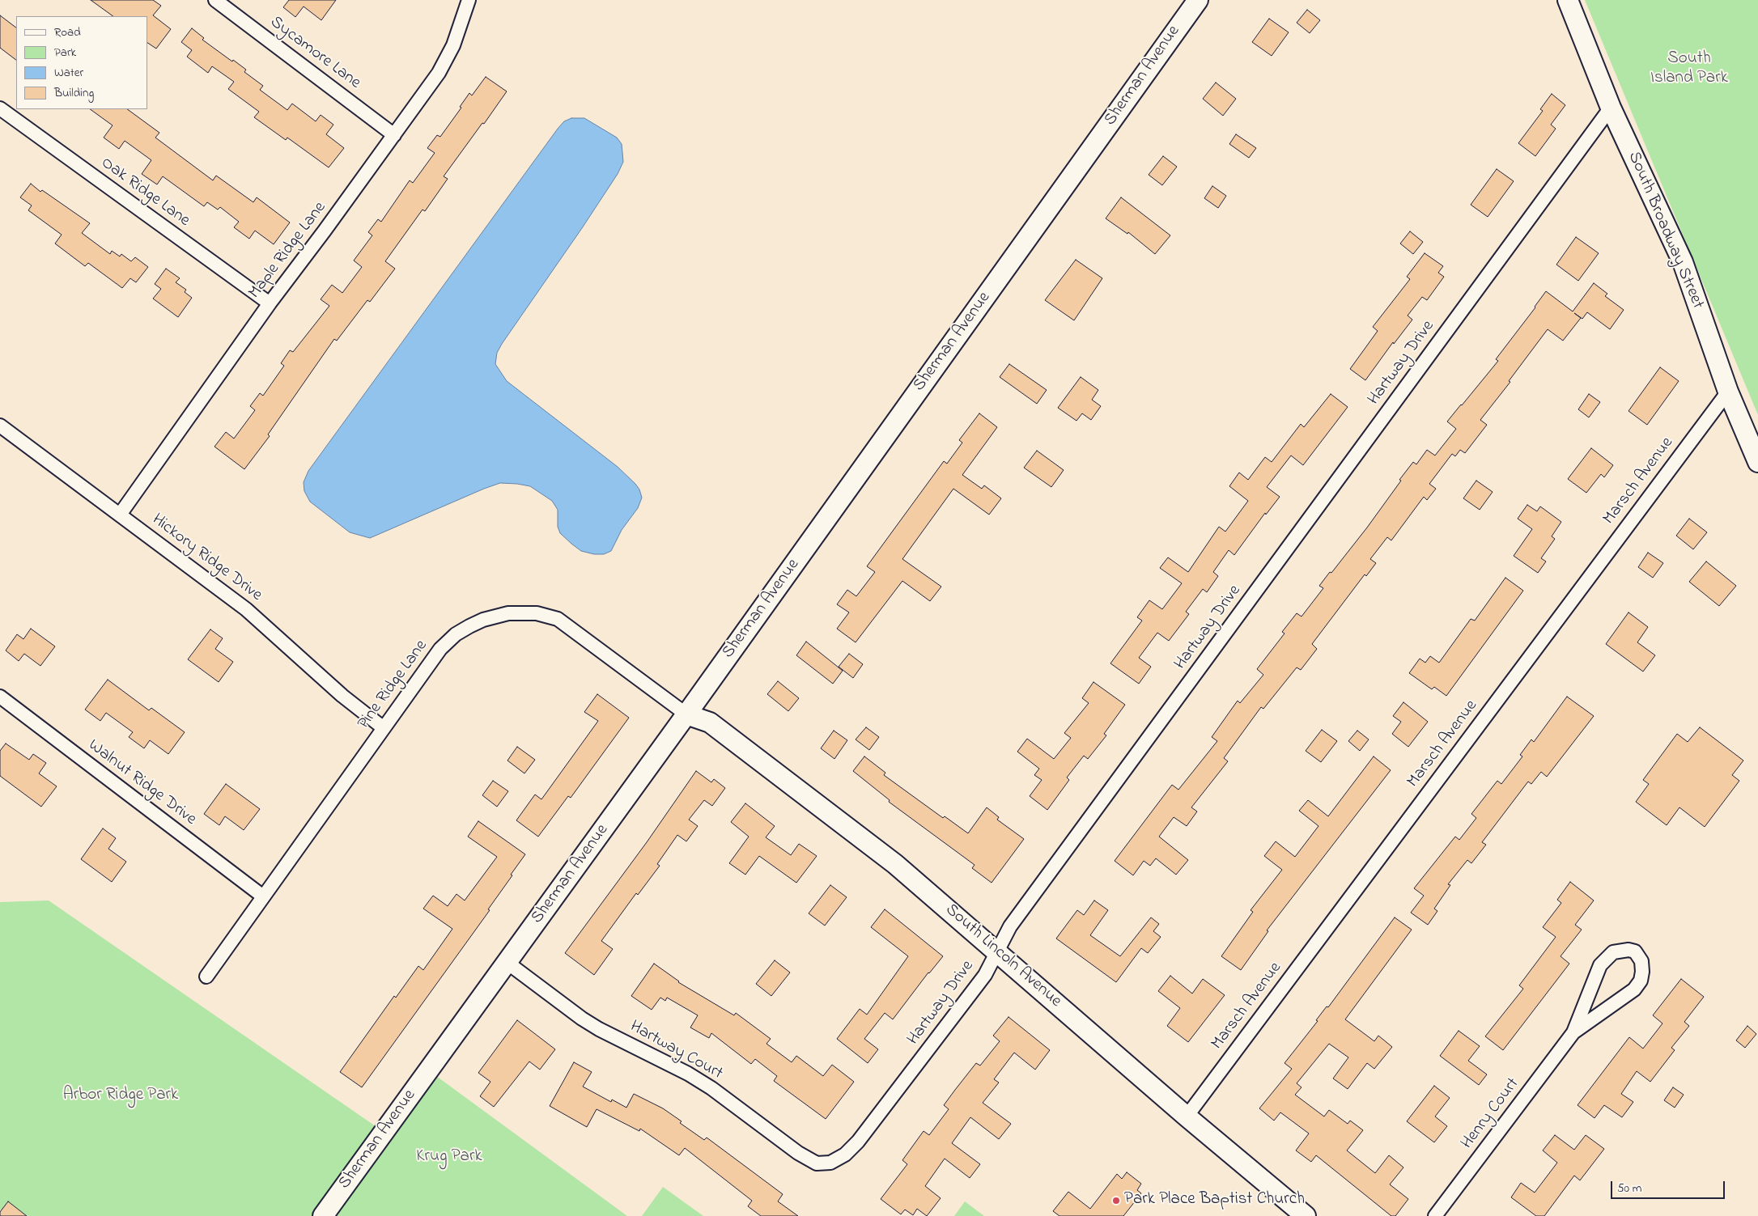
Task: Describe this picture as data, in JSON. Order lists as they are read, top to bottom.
{
  "streets": {
    "street": [
      "Sycamore Lane",
      "Sherman Avenue",
      "Oak Ridge Lane",
      "South Broadway Street",
      "Maple Ridge Lane",
      "Hartway Drive",
      "Marsch Avenue",
      "Hickory Ridge Drive",
      "Pine Ridge Lane",
      "Walnut Ridge Drive",
      "South Lincoln Avenue",
      "Hartway Court",
      "Henry Court"
    ]
  },
  "crossings": [
    ["Sycamore Lane", "Maple Ridge Lane"],
    ["Sherman Avenue", "Pine Ridge Lane"],
    ["Sherman Avenue", "South Lincoln Avenue"],
    ["Sherman Avenue", "Hartway Court"],
    ["Oak Ridge Lane", "Maple Ridge Lane"],
    ["South Broadway Street", "Hartway Drive"],
    ["South Broadway Street", "Marsch Avenue"],
    ["Maple Ridge Lane", "Hickory Ridge Drive"],
    ["Hartway Drive", "South Lincoln Avenue"],
    ["Hartway Drive", "Hartway Court"],
    ["Marsch Avenue", "South Lincoln Avenue"],
    ["Hickory Ridge Drive", "Pine Ridge Lane"],
    ["Pine Ridge Lane", "Walnut Ridge Drive"],
    ["Pine Ridge Lane", "South Lincoln Avenue"]
  ],
  "parks": ["South Island Park", "Arbor Ridge Park", "Krug Park"],
  "places": ["Park Place Baptist Church"],
  "legend": [
    "Road",
    "Park",
    "Water",
    "Building"
  ],
  "scale_bar": "50 m"
}
